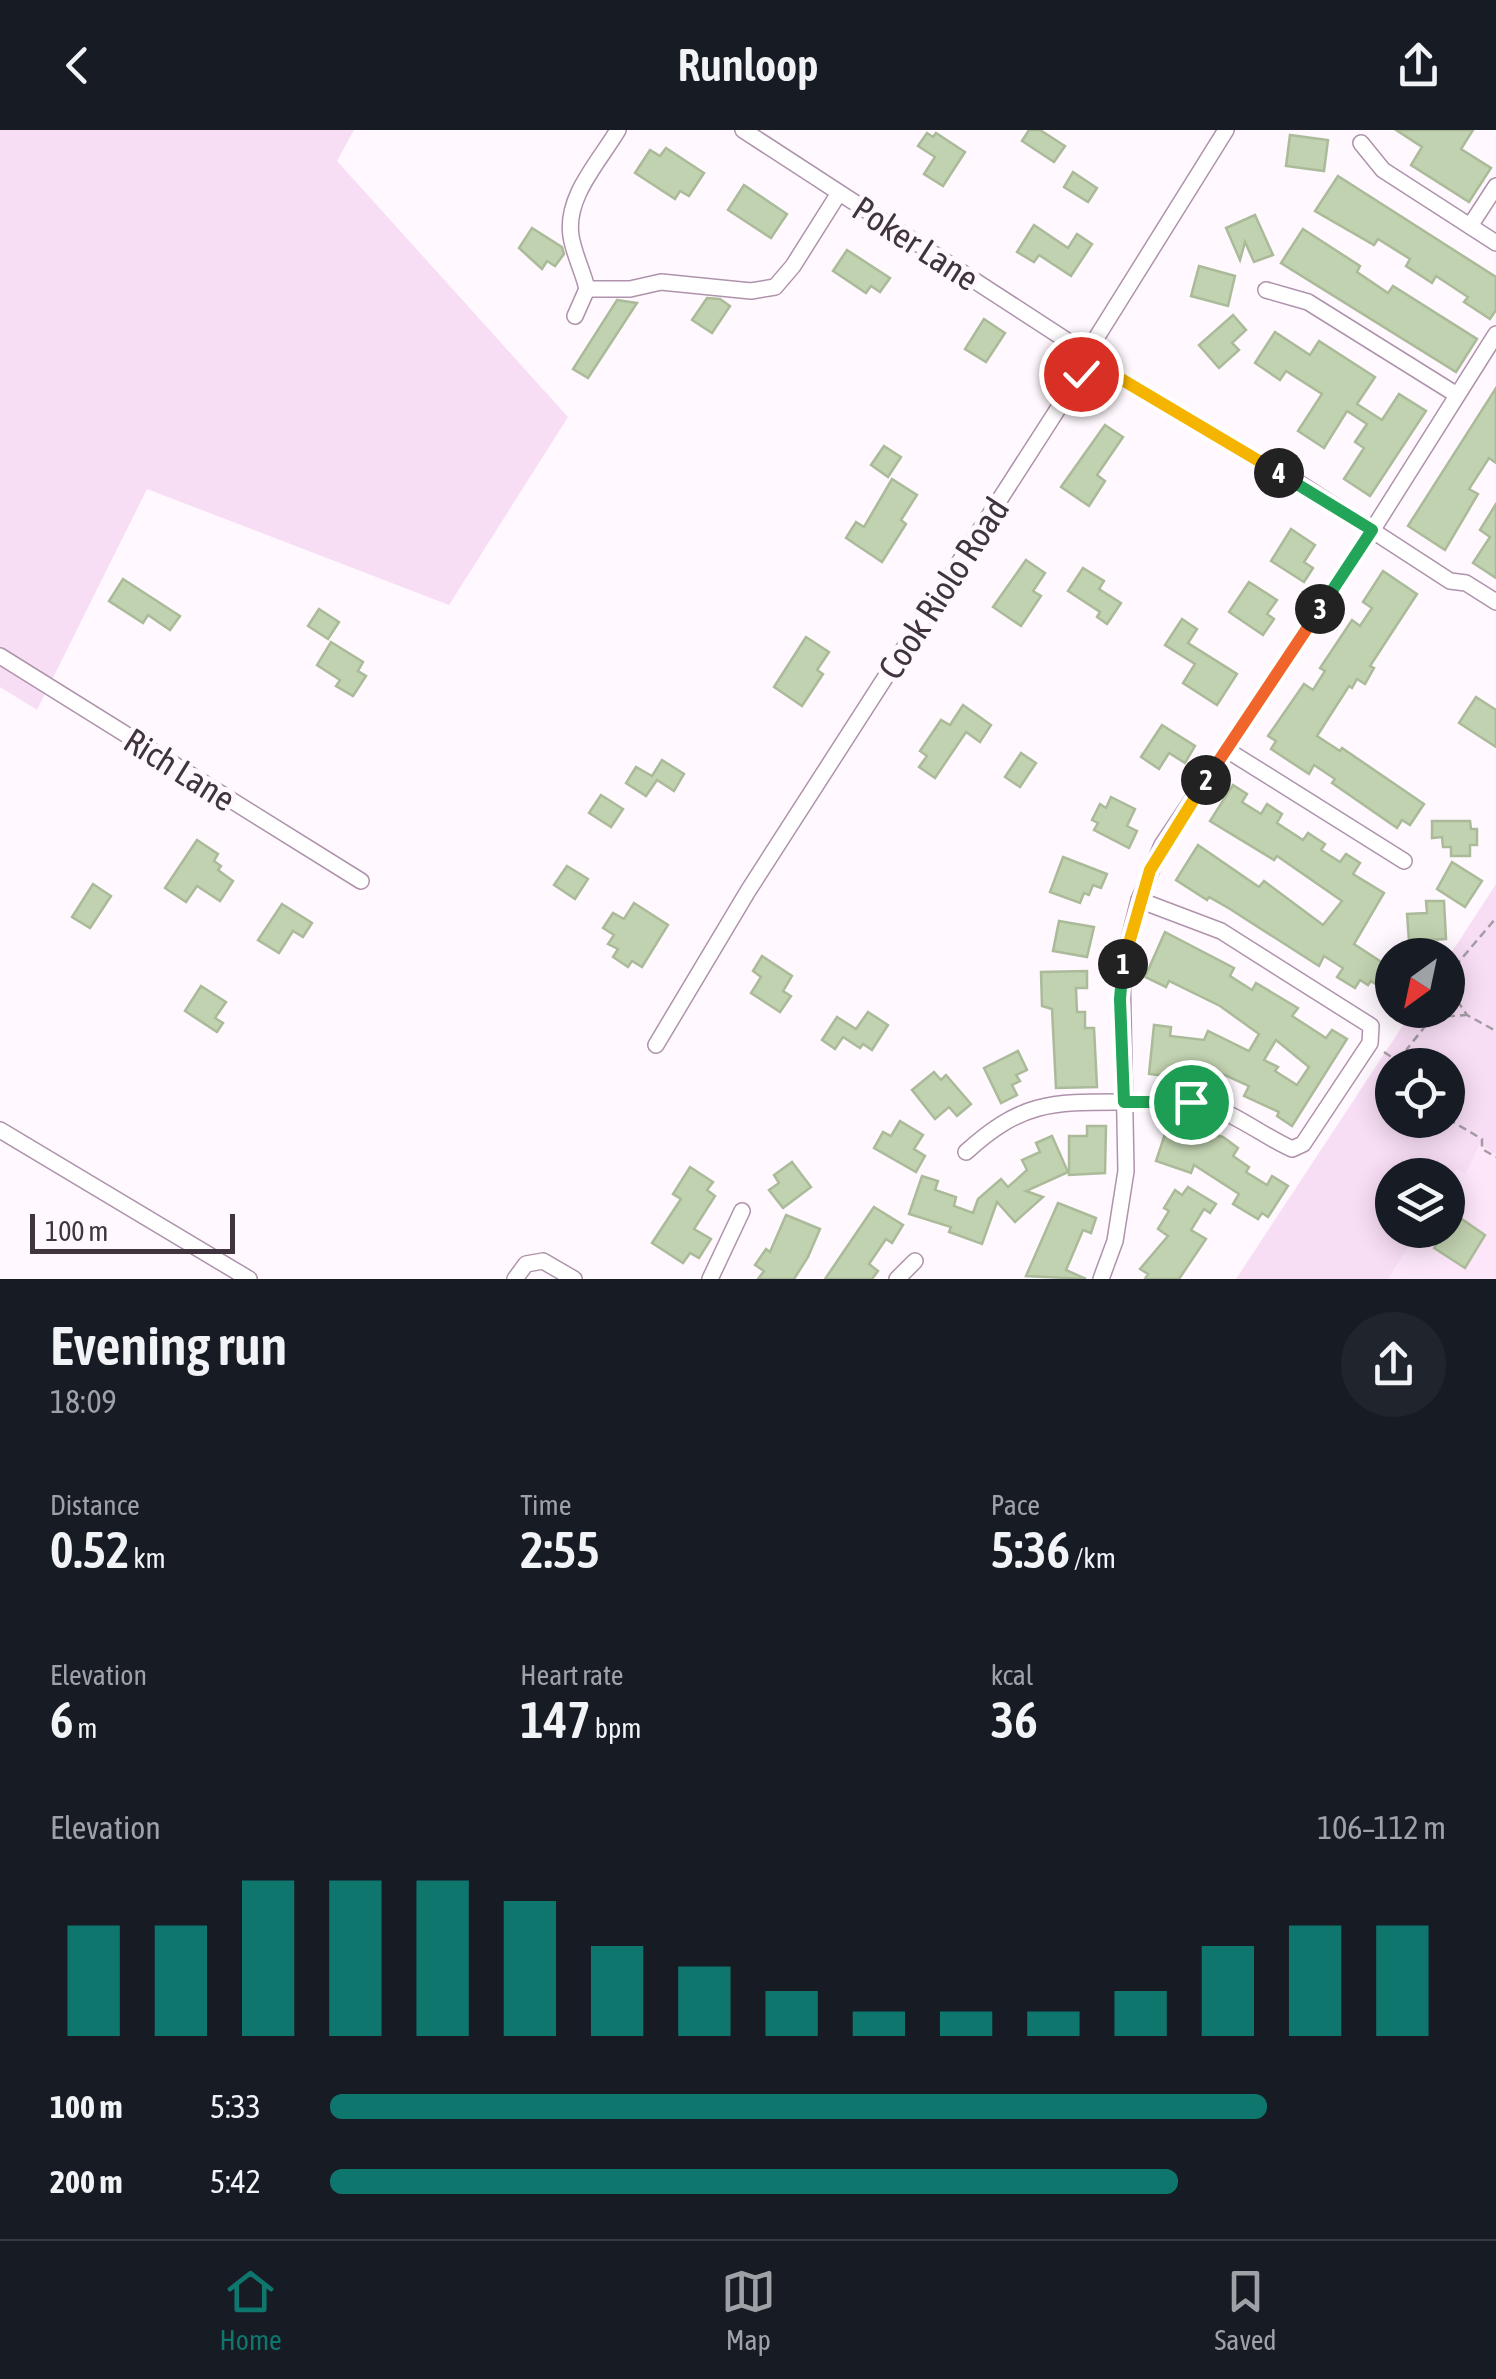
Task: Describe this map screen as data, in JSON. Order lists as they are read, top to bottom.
{
  "streets": {
    "street": ["Poker Lane", "Cook Riolo Road", "Rich Lane"]
  },
  "crossings": [
    ["Poker Lane", "Cook Riolo Road"]
  ],
  "scale_bar": "100 m",
  "north": "bottom left",
  "page": {
    "header": "Runloop",
    "pins": [
      "4",
      "3",
      "2",
      "1"
    ],
    "scale": "100 m",
    "heading": ["Evening run", "18:09"],
    "stats": [
      ["Distance", "0.52 km"],
      ["Time", "2:55"],
      ["Pace", "5:36 /km"],
      ["Elevation", "6 m"],
      ["Heart rate", "147 bpm"],
      ["kcal", "36"]
    ],
    "chart": ["Elevation", "106–112 m"],
    "list": [
      {
        "name": "100 m",
        "note": "5:33"
      },
      {
        "name": "200 m",
        "note": "5:42"
      }
    ],
    "tabs": ["Home", "Map", "Saved"]
  }
}
